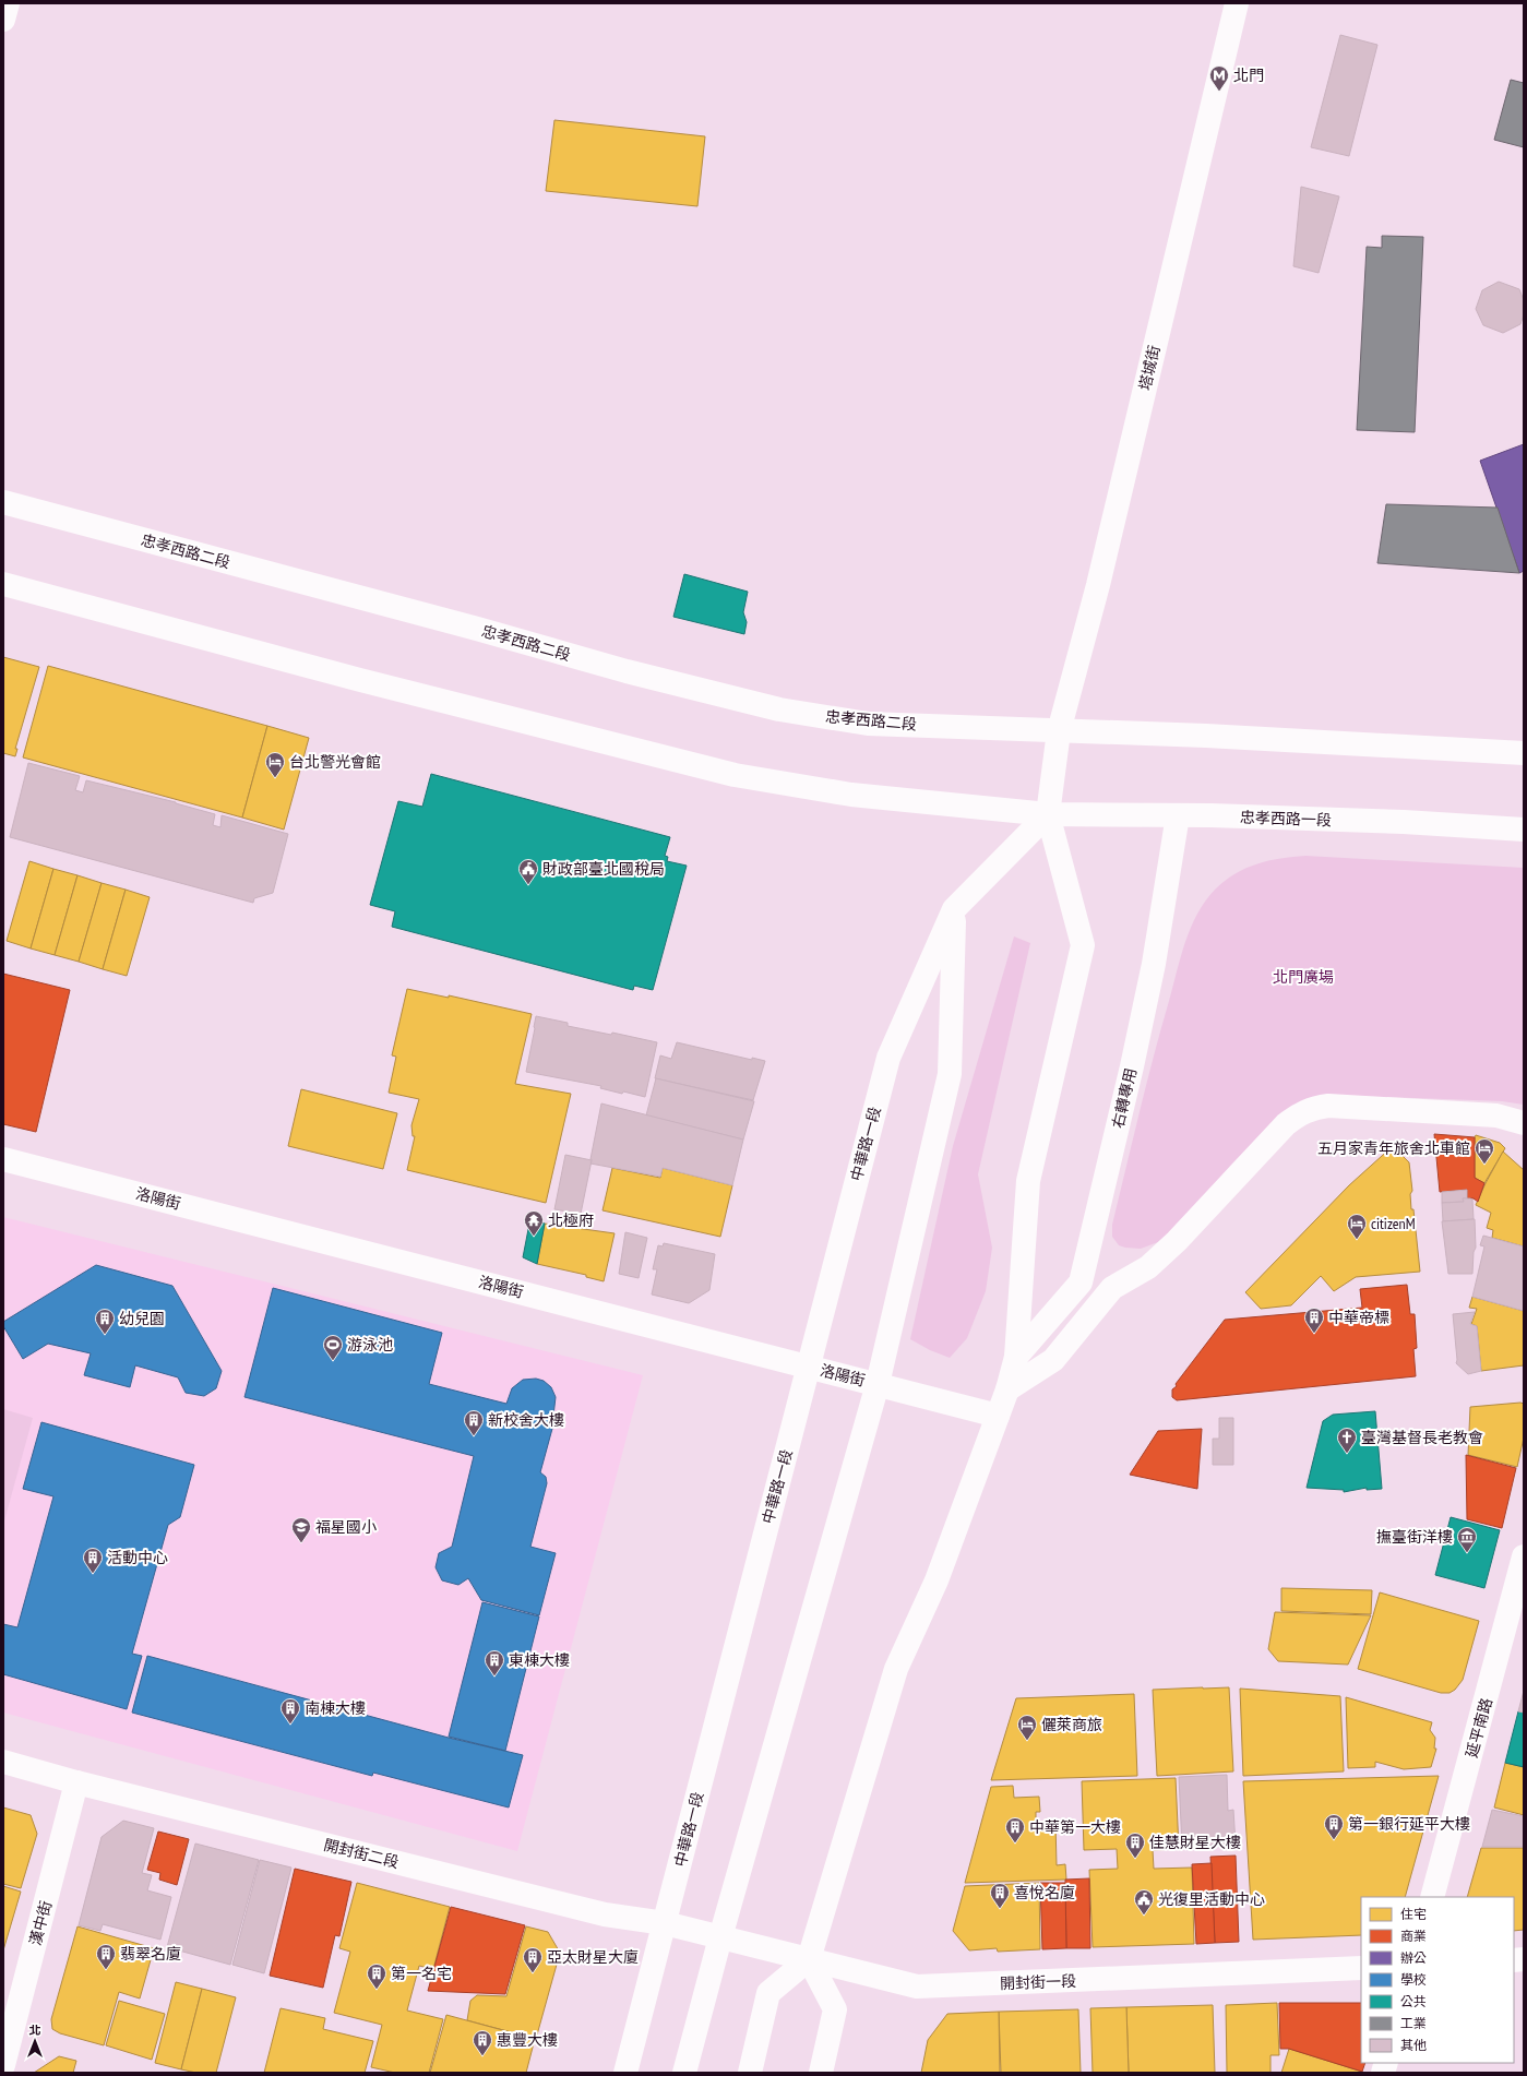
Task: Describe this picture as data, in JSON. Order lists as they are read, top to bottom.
{
  "streets": {
    "main road": [
      "塔城街",
      "忠孝西路二段",
      "忠孝西路一段",
      "右轉專用",
      "中華路一段",
      "洛陽街",
      "延平南路",
      "開封街二段",
      "漢中街",
      "開封街一段"
    ]
  },
  "crossings": [
    ["塔城街", "忠孝西路二段"],
    ["忠孝西路一段", "右轉專用"],
    ["忠孝西路一段", "中華路一段"],
    ["中華路一段", "洛陽街"],
    ["中華路一段", "開封街二段"],
    ["開封街二段", "漢中街"],
    ["開封街二段", "開封街一段"]
  ],
  "parks": ["北門廣場"],
  "places": {
    "metro station": ["北門"],
    "hotel": [
      "台北警光會館",
      "五月家青年旅舍北車館",
      "citizenM",
      "儷萊商旅"
    ],
    "public building": ["財政部臺北國稅局", "光復里活動中心"],
    "temple": ["北極府"],
    "building": [
      "中華帝標",
      "幼兒園",
      "新校舍大樓",
      "活動中心",
      "東棟大樓",
      "南棟大樓",
      "第一銀行延平大樓",
      "中華第一大樓",
      "佳慧財星大樓",
      "喜悅名廈",
      "翡翠名廈",
      "亞太財星大廈",
      "第一名宅",
      "惠豐大樓"
    ],
    "sports": ["游泳池"],
    "church": ["臺灣基督長老教會"],
    "school or university": ["福星國小"],
    "museum": ["撫臺街洋樓"]
  },
  "legend": [
    "住宅",
    "商業",
    "辦公",
    "學校",
    "公共",
    "工業",
    "其他"
  ],
  "north": "top"
}
